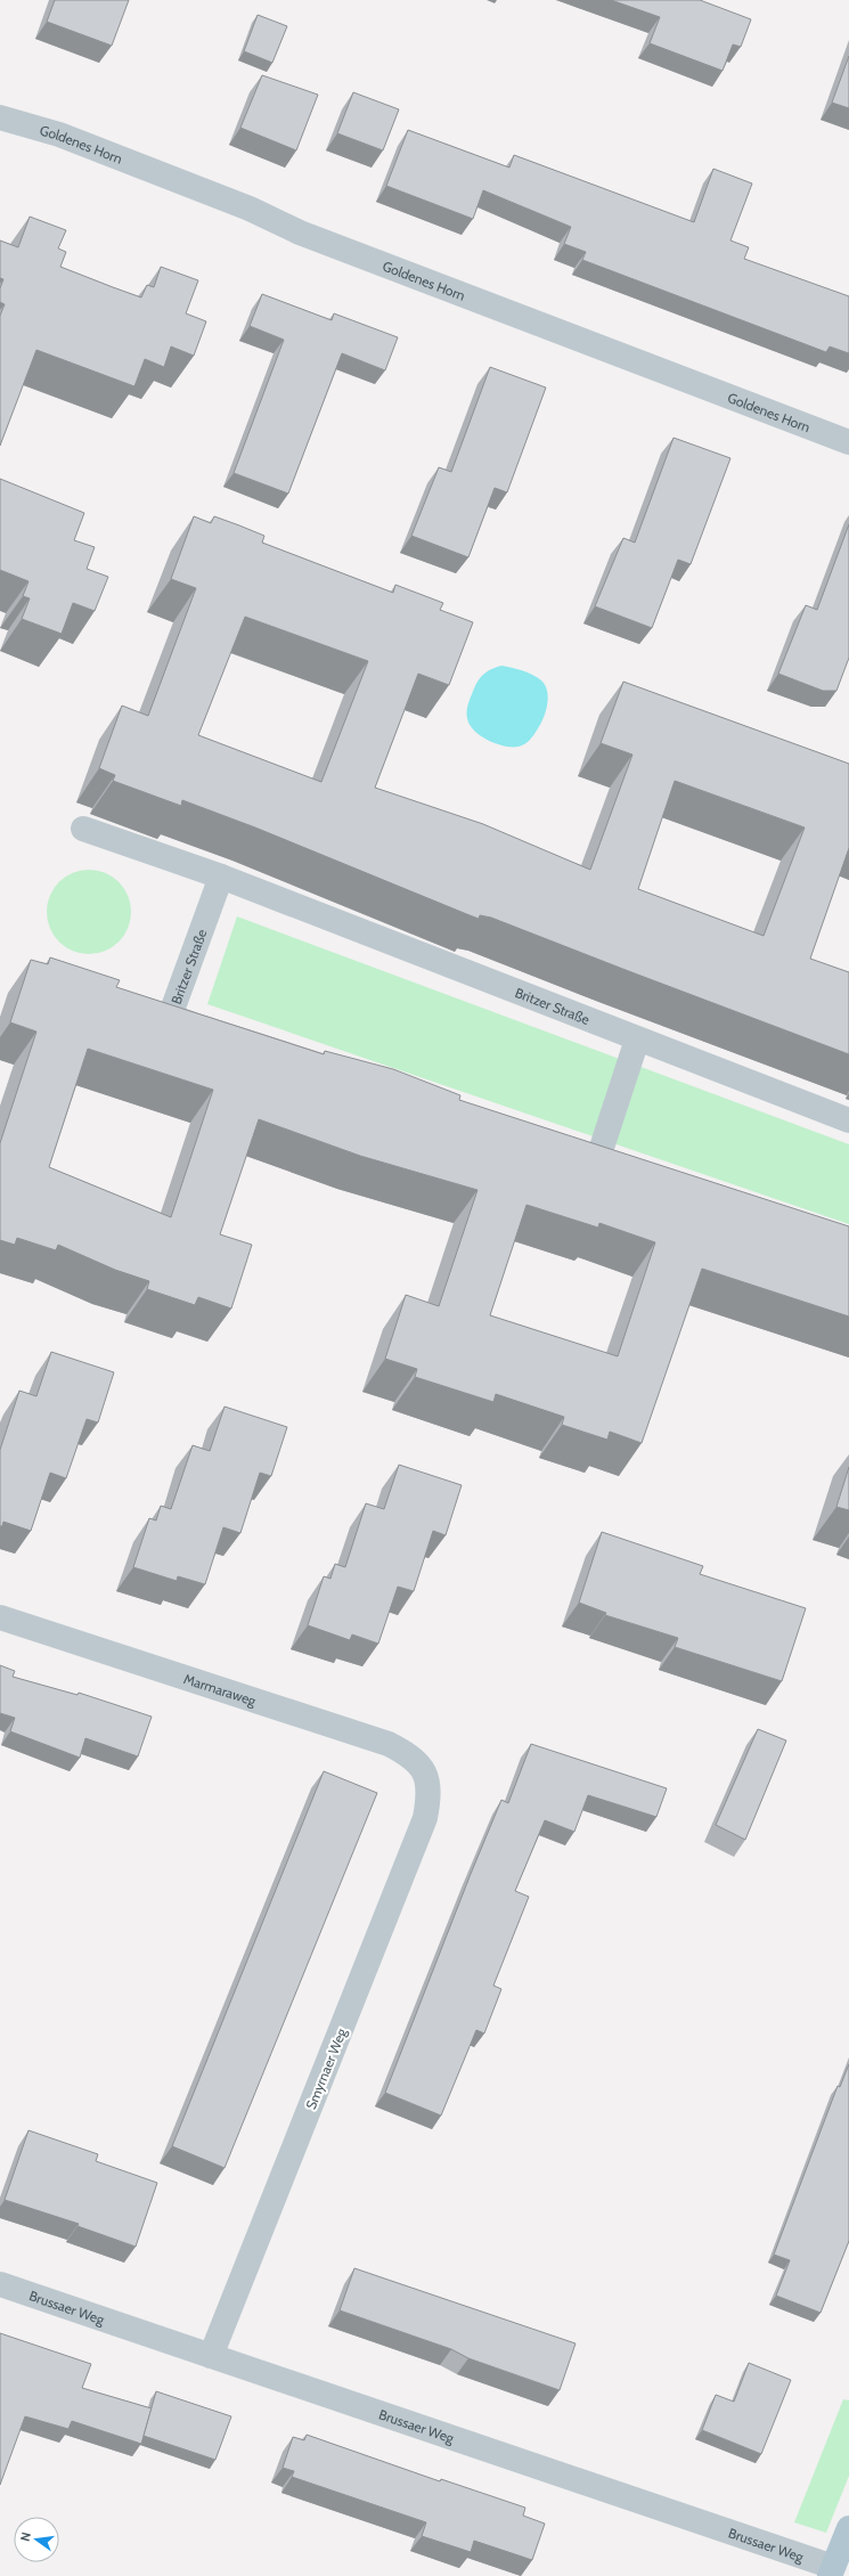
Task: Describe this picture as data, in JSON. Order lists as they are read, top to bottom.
{
  "streets": {
    "street": [
      "Goldenes Horn",
      "Britzer Straße",
      "Marmaraweg",
      "Smyrnaer Weg",
      "Brussaer Weg"
    ]
  },
  "crossings": [
    ["Marmaraweg", "Smyrnaer Weg"],
    ["Smyrnaer Weg", "Brussaer Weg"]
  ],
  "north": "left"
}
